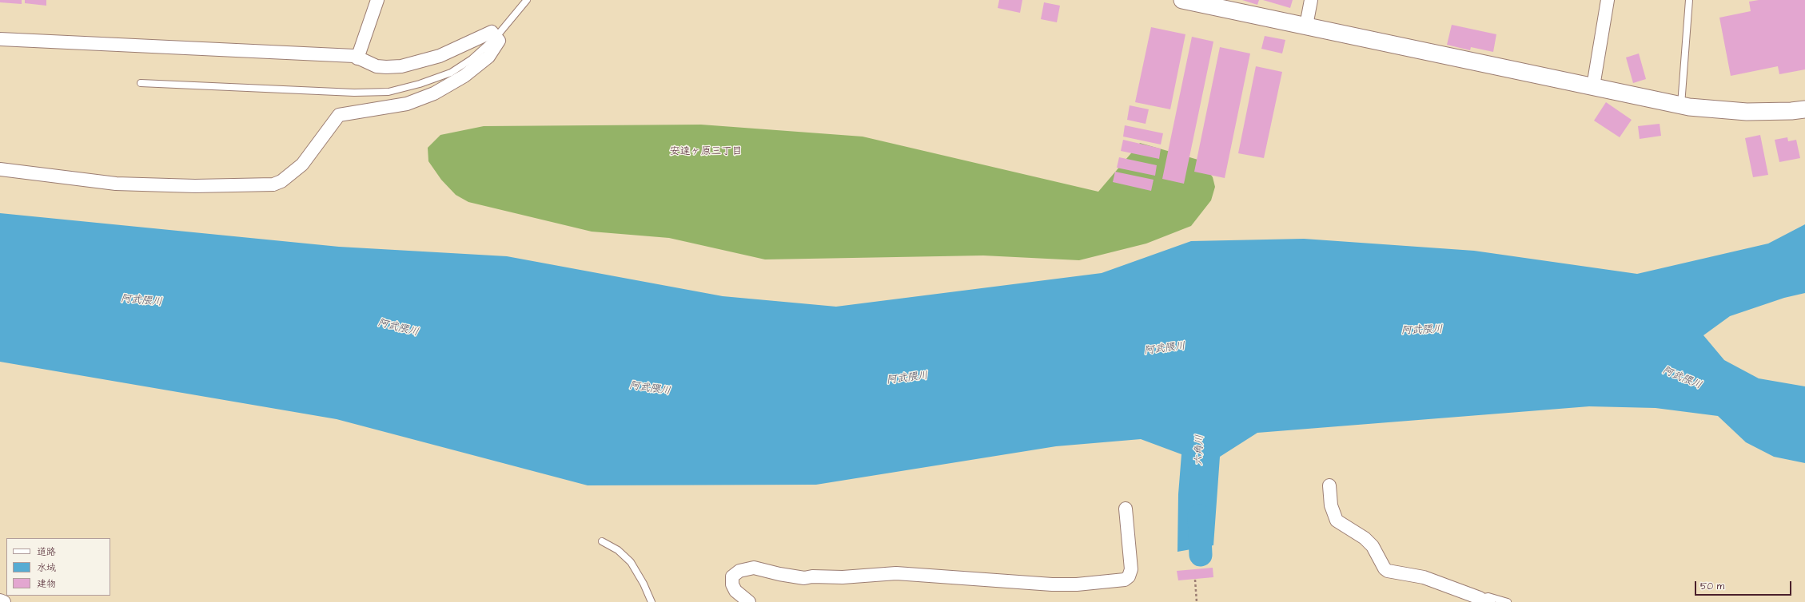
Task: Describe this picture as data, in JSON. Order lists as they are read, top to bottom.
{
  "districts": ["安達ヶ原三丁目"],
  "water": ["阿武隈川", "六角川"],
  "legend": ["道路", "水域", "建物"],
  "scale_bar": "50 m"
}
